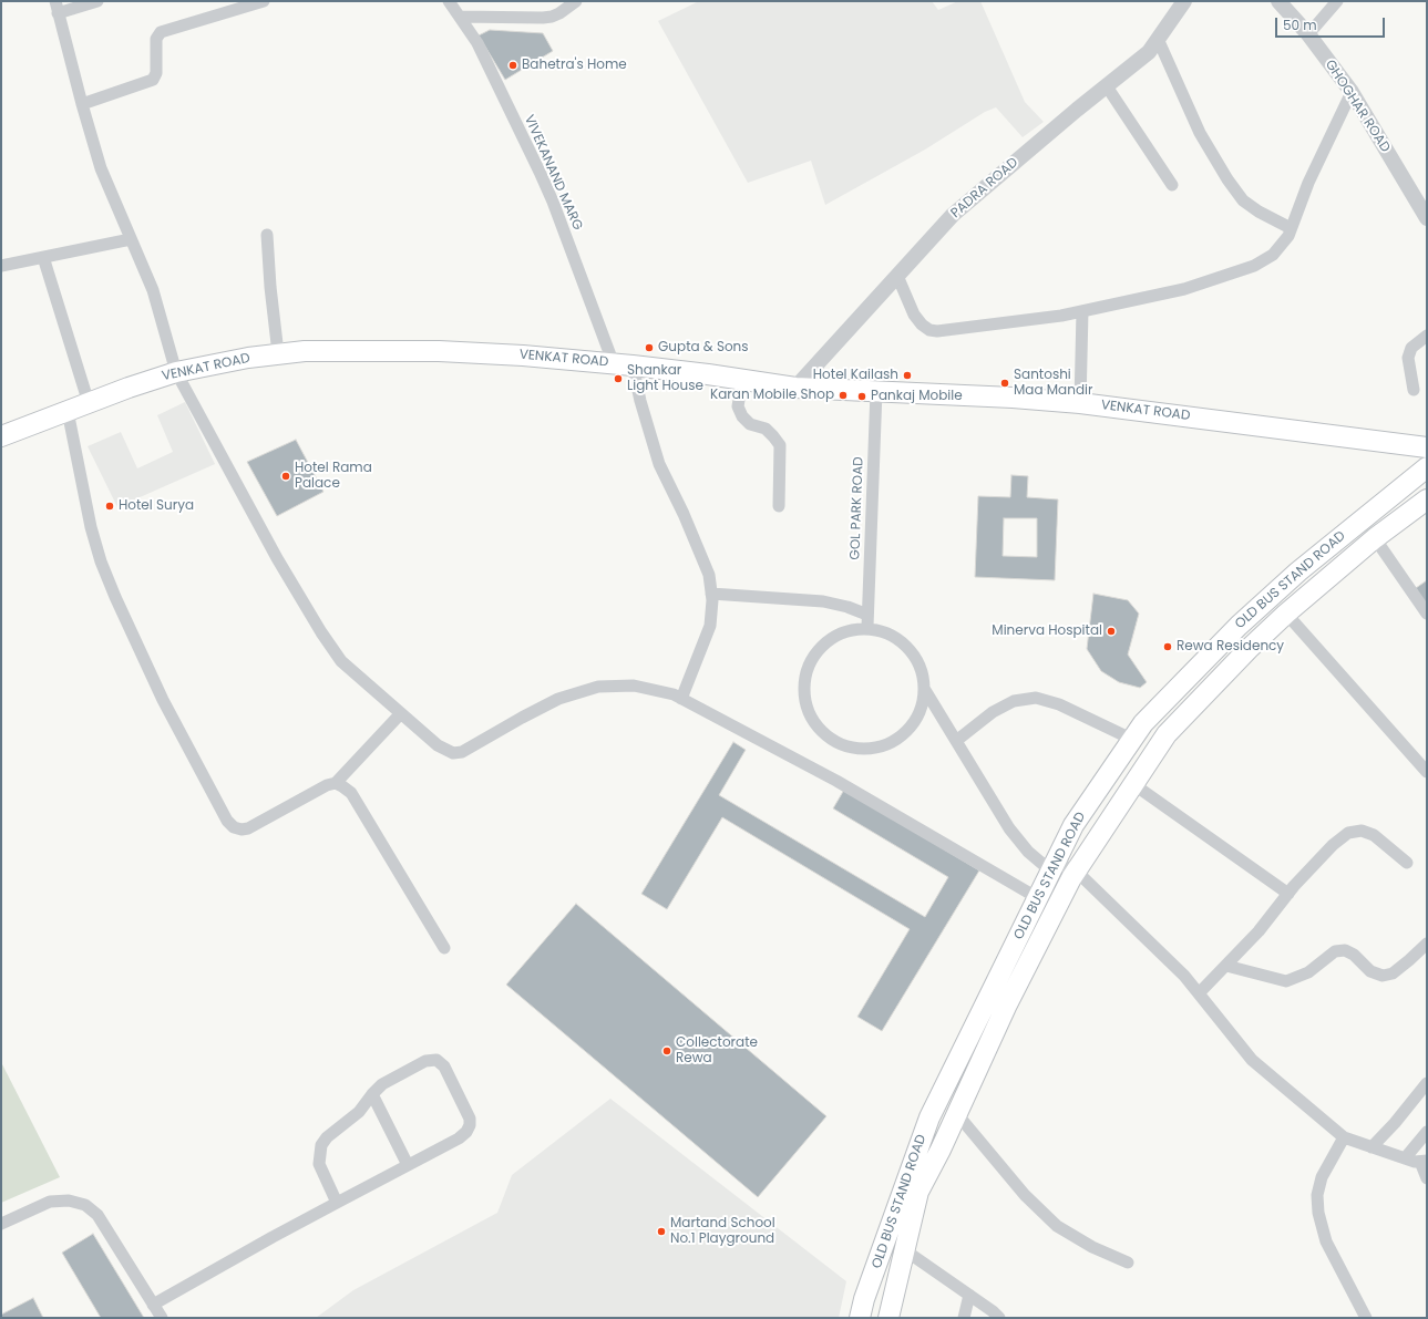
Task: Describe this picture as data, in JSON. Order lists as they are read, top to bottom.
{
  "streets": {
    "main road": ["VENKAT ROAD", "OLD BUS STAND ROAD"],
    "street": [
      "GHOGHAR ROAD",
      "VIVEKANAND MARG",
      "PADRA ROAD",
      "GOL PARK ROAD"
    ]
  },
  "crossings": [
    ["VIVEKANAND MARG", "VENKAT ROAD"],
    ["PADRA ROAD", "VENKAT ROAD"],
    ["VENKAT ROAD", "GOL PARK ROAD"]
  ],
  "places": [
    "Bahetra's Home",
    "Gupta & Sons",
    "Hotel Kailash",
    "Shankar Light House",
    "Santoshi Maa Mandir",
    "Karan Mobile Shop",
    "Pankaj Mobile",
    "Hotel Rama Palace",
    "Hotel Surya",
    "Minerva Hospital",
    "Rewa Residency",
    "Collectorate Rewa",
    "Martand School No.1 Playground"
  ],
  "scale_bar": "50 m"
}
